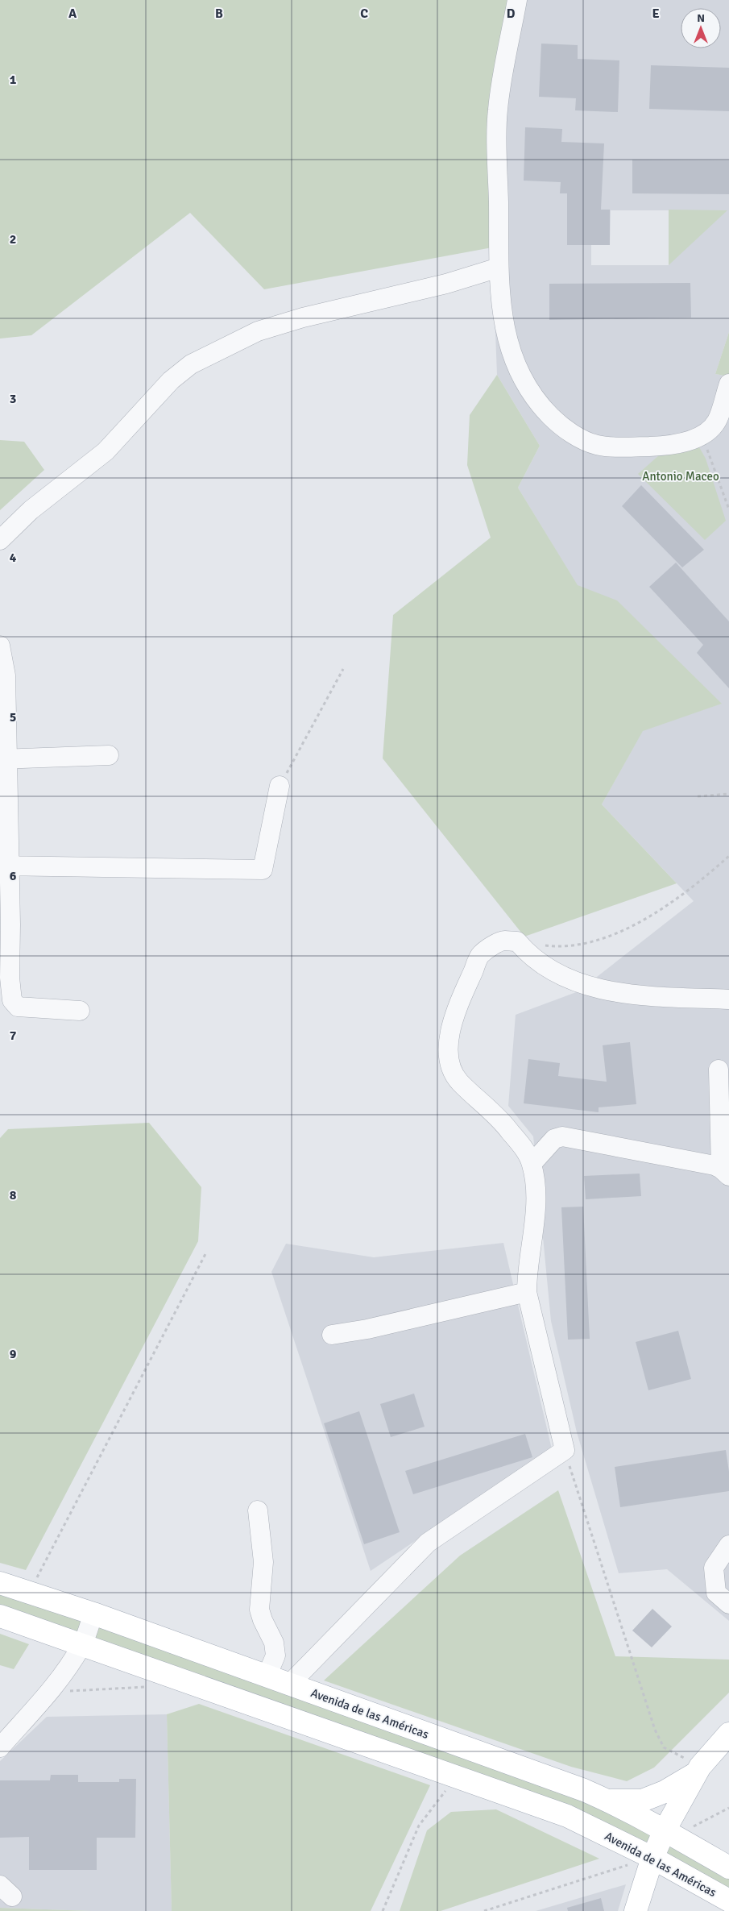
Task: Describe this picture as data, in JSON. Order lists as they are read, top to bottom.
{
  "streets": {
    "main road": ["Avenida de las Américas"]
  },
  "parks": ["Antonio Maceo"],
  "north": "top",
  "grid": {
    "columns": [
      "A",
      "B",
      "C",
      "D",
      "E"
    ],
    "rows": [
      "1",
      "2",
      "3",
      "4",
      "5",
      "6",
      "7",
      "8",
      "9"
    ]
  }
}
